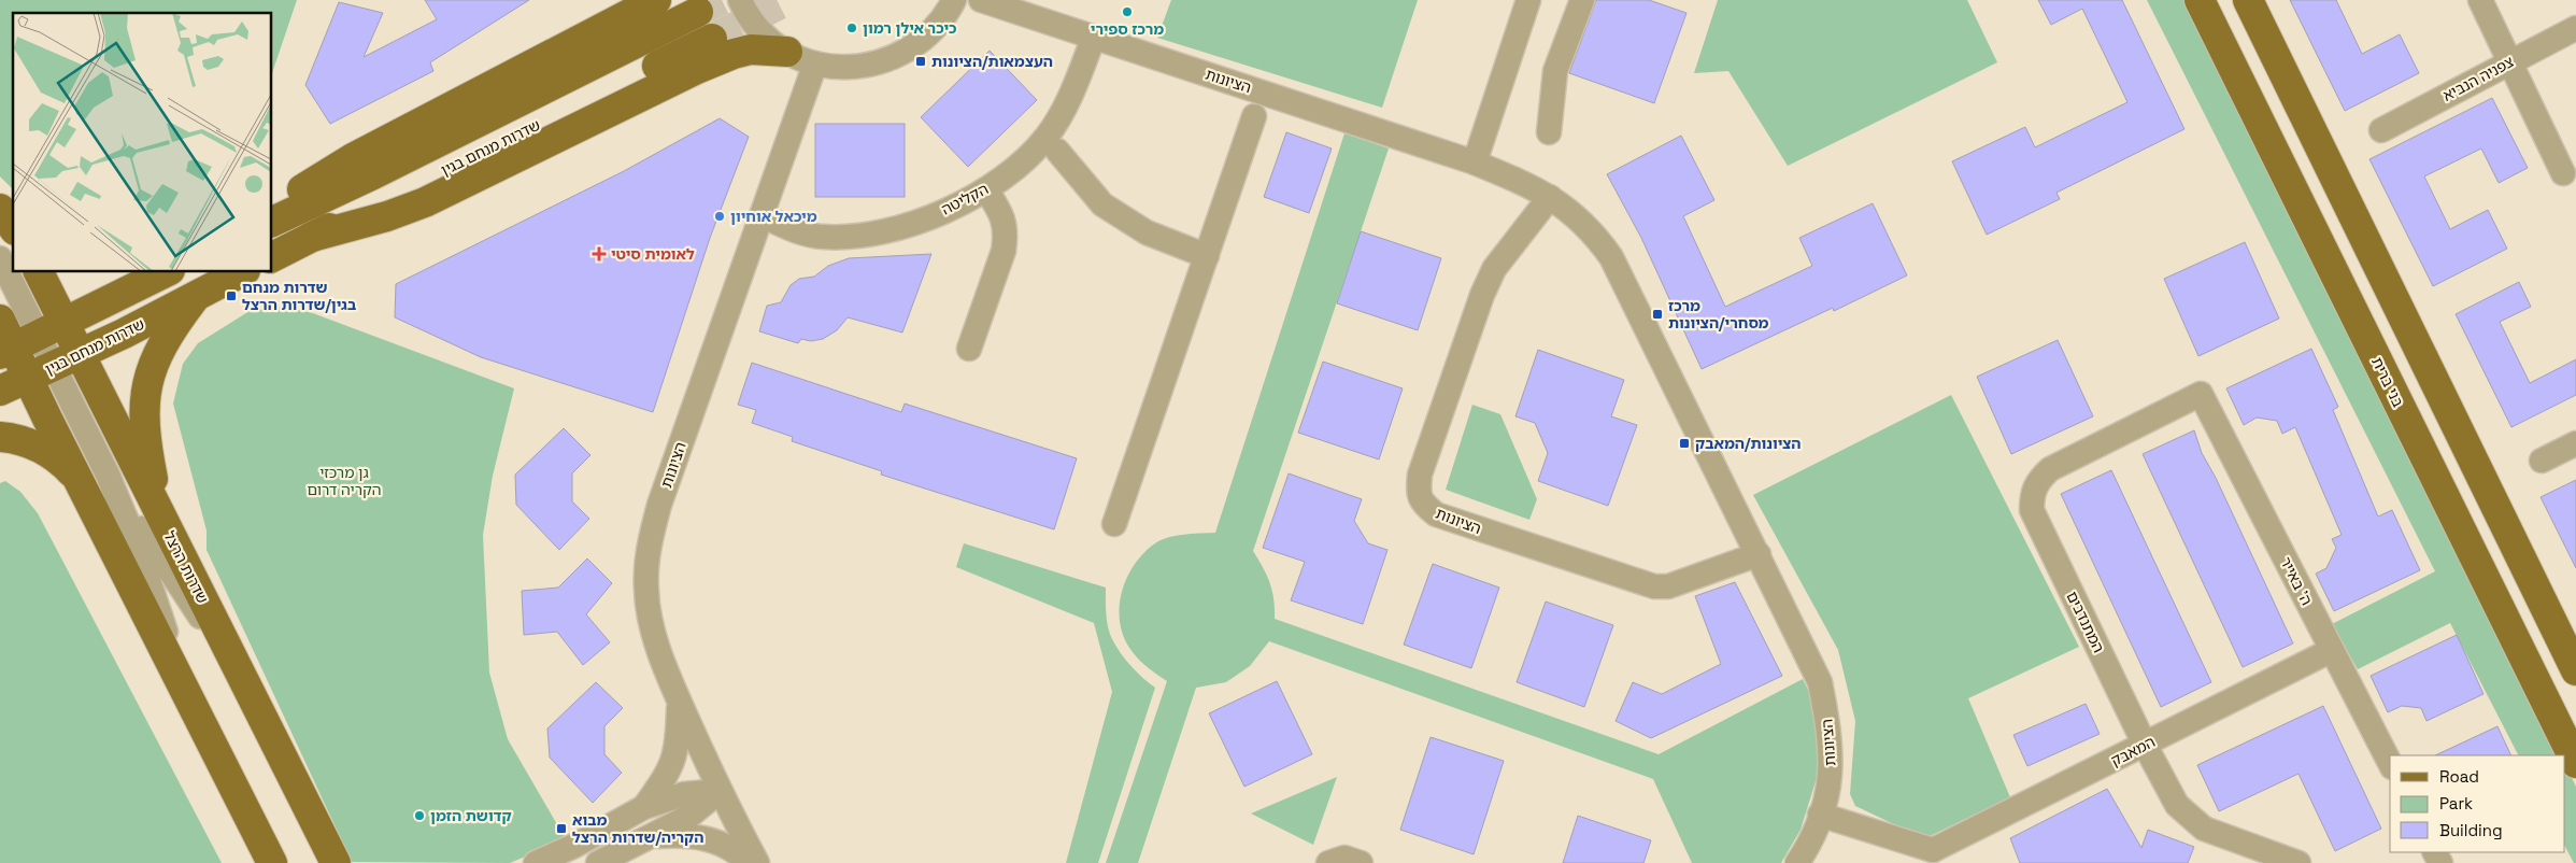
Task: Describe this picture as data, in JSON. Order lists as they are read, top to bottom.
{
  "streets": {
    "main road": ["שדרות מנחם בגין", "בני ברית", "שדרות הרצל"],
    "street": [
      "צפניה הנביא",
      "הציונות",
      "הקליטה",
      "ה' באייר",
      "המתנדבים",
      "המאבק"
    ]
  },
  "crossings": [
    ["הציונות", "הקליטה"],
    ["שדרות מנחם בגין", "שדרות הרצל"],
    ["ה' באייר", "המתנדבים"],
    ["ה' באייר", "המאבק"],
    ["המתנדבים", "המאבק"]
  ],
  "parks": ["גן מרכזי הקריה דרום"],
  "places": {
    "other": [
      "מרכז ספירי",
      "כיכר אילן רמון",
      "מיכאל אוחיון",
      "קדושת הזמן"
    ],
    "transit": [
      "העצמאות/הציונות",
      "שדרות מנחם בגין/שדרות הרצל",
      "מרכז מסחרי/הציונות",
      "הציונות/המאבק",
      "מבוא הקריה/שדרות הרצל"
    ],
    "health": ["לאומית סיטי"]
  },
  "legend": ["Road", "Park", "Building"]
}
